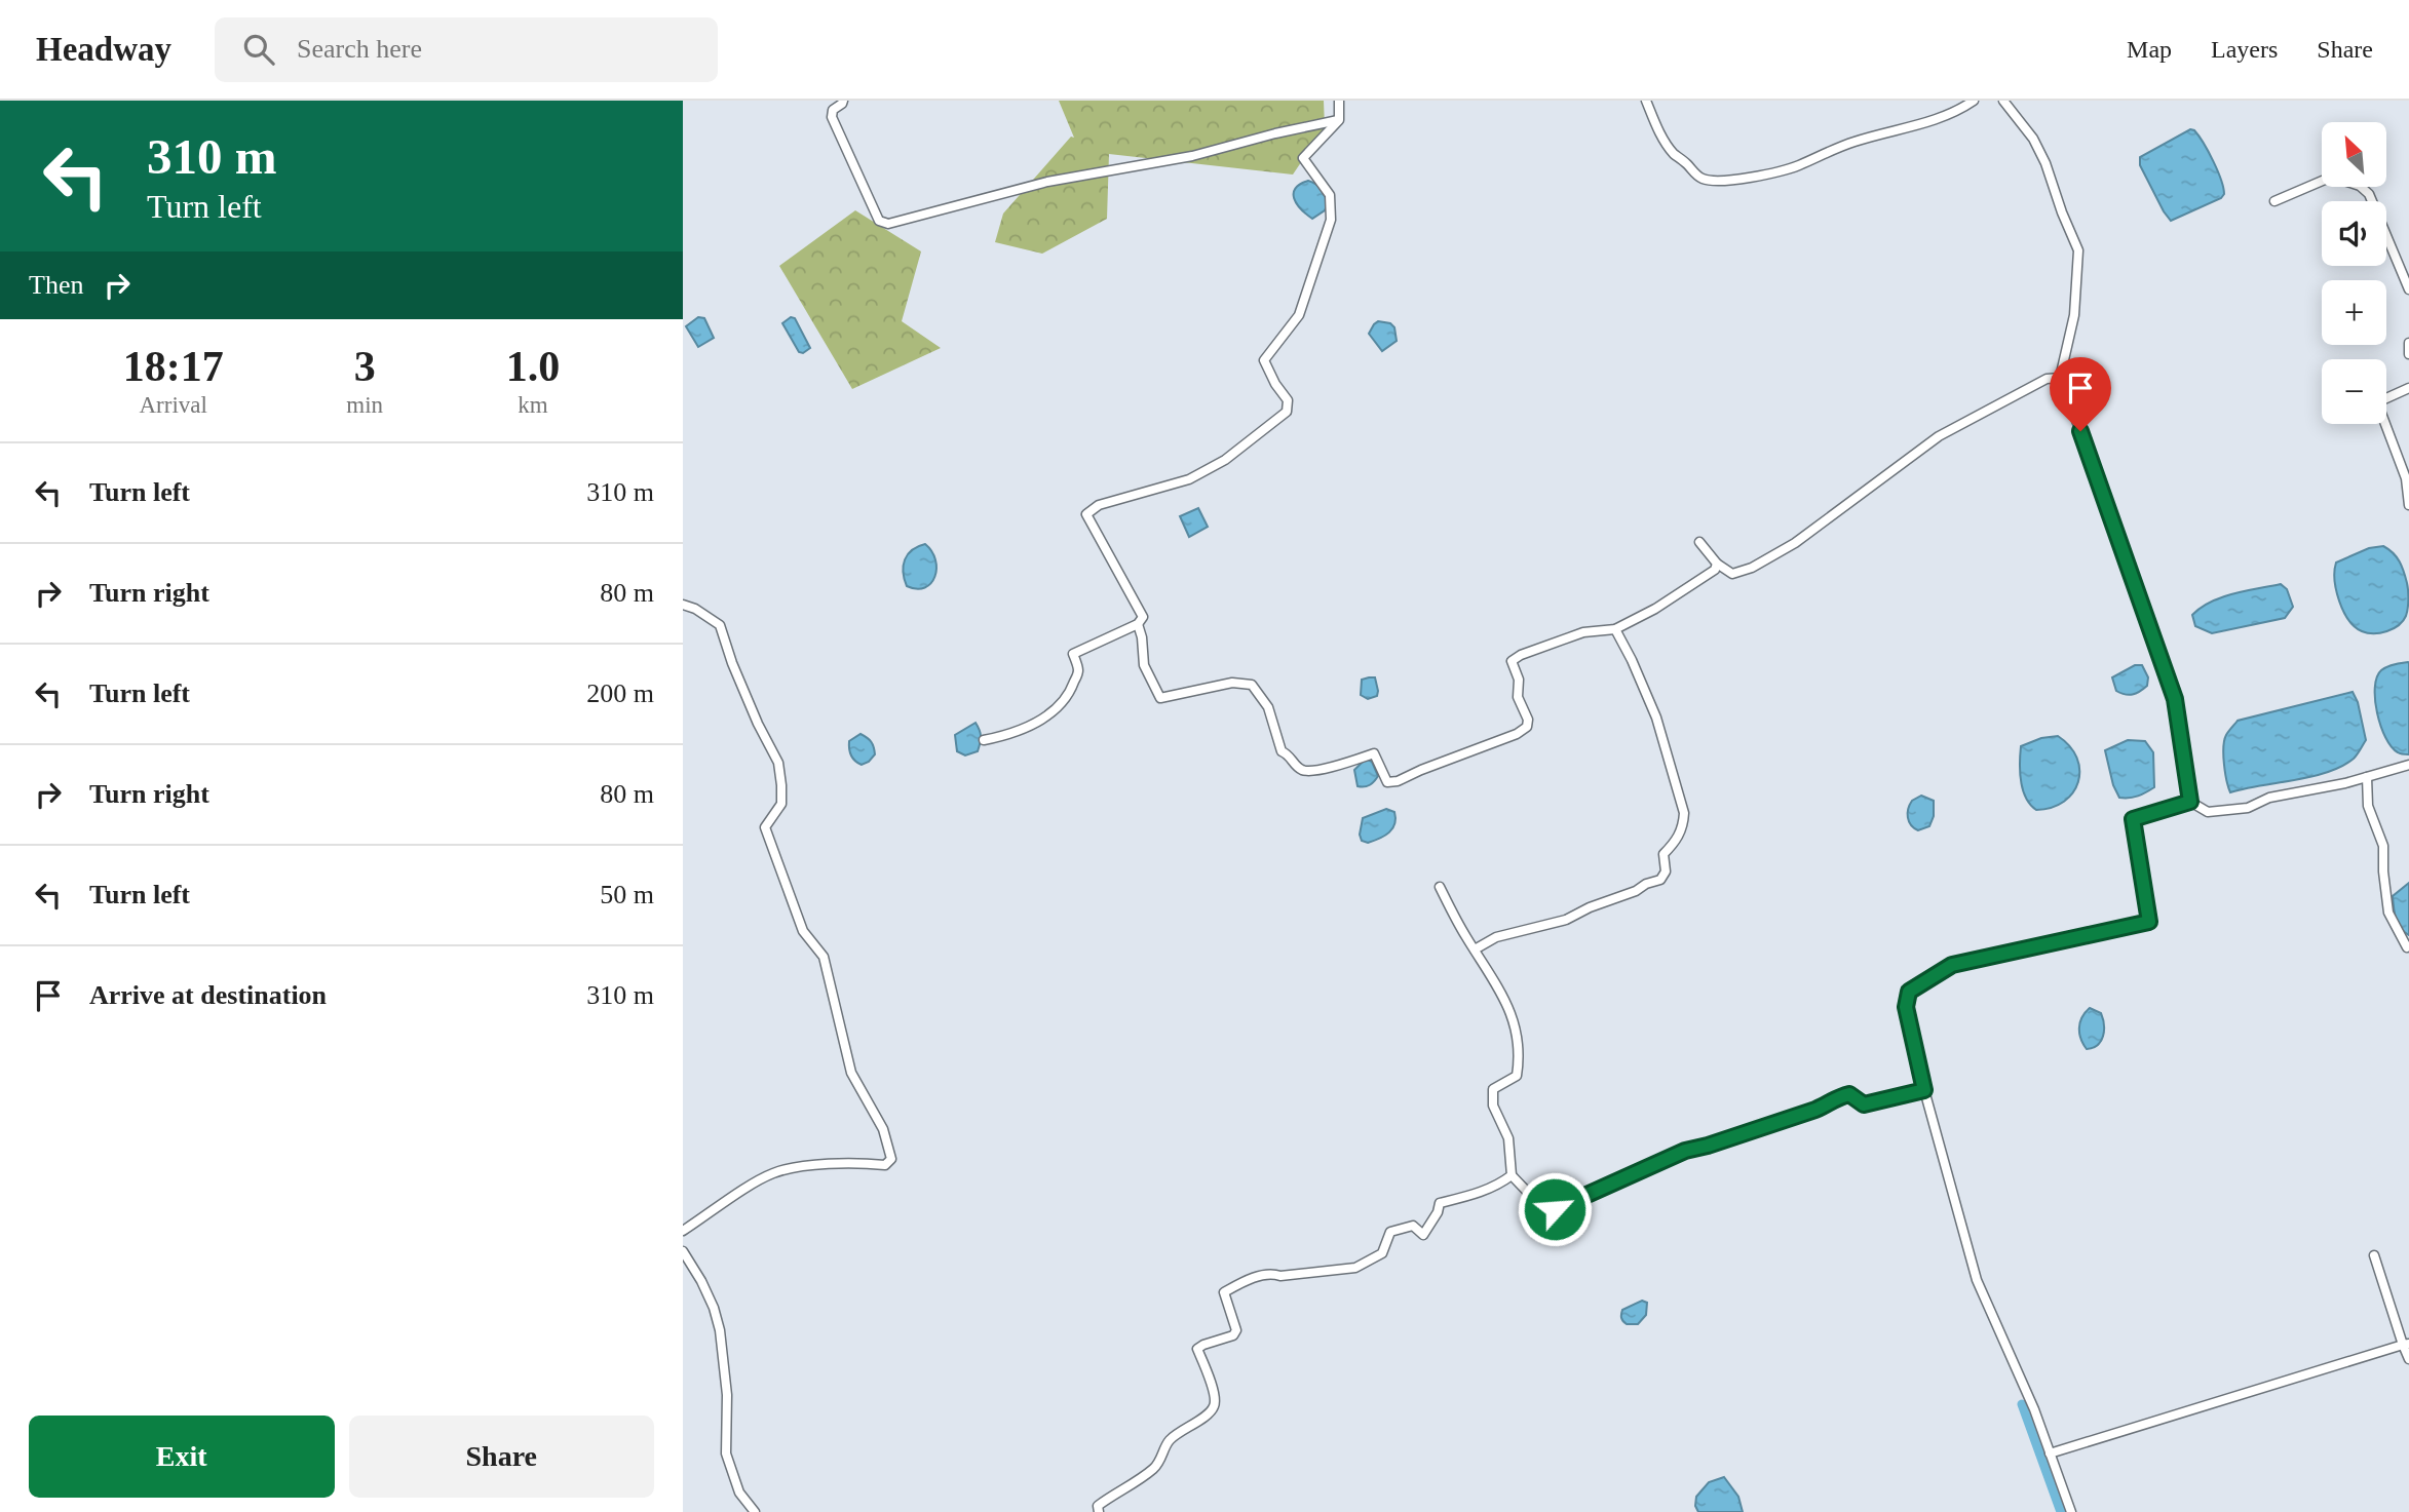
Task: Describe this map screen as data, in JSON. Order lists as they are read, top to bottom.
{
  "north": "top left",
  "page": {
    "header": "Headway",
    "search": "Search here",
    "nav": ["Map", "Layers", "Share"],
    "turn": ["310 m", "Turn left"],
    "map_buttons": ["+", "−"],
    "then": "Then",
    "eta": [
      "18:17",
      "Arrival",
      "3",
      "min",
      "1.0",
      "km"
    ],
    "list": [
      {
        "name": "Turn left",
        "value": "310 m"
      },
      {
        "name": "Turn right",
        "value": "80 m"
      },
      {
        "name": "Turn left",
        "value": "200 m"
      },
      {
        "name": "Turn right",
        "value": "80 m"
      },
      {
        "name": "Turn left",
        "value": "50 m"
      },
      {
        "name": "Arrive at destination",
        "value": "310 m"
      }
    ],
    "buttons": ["Exit", "Share"]
  }
}
